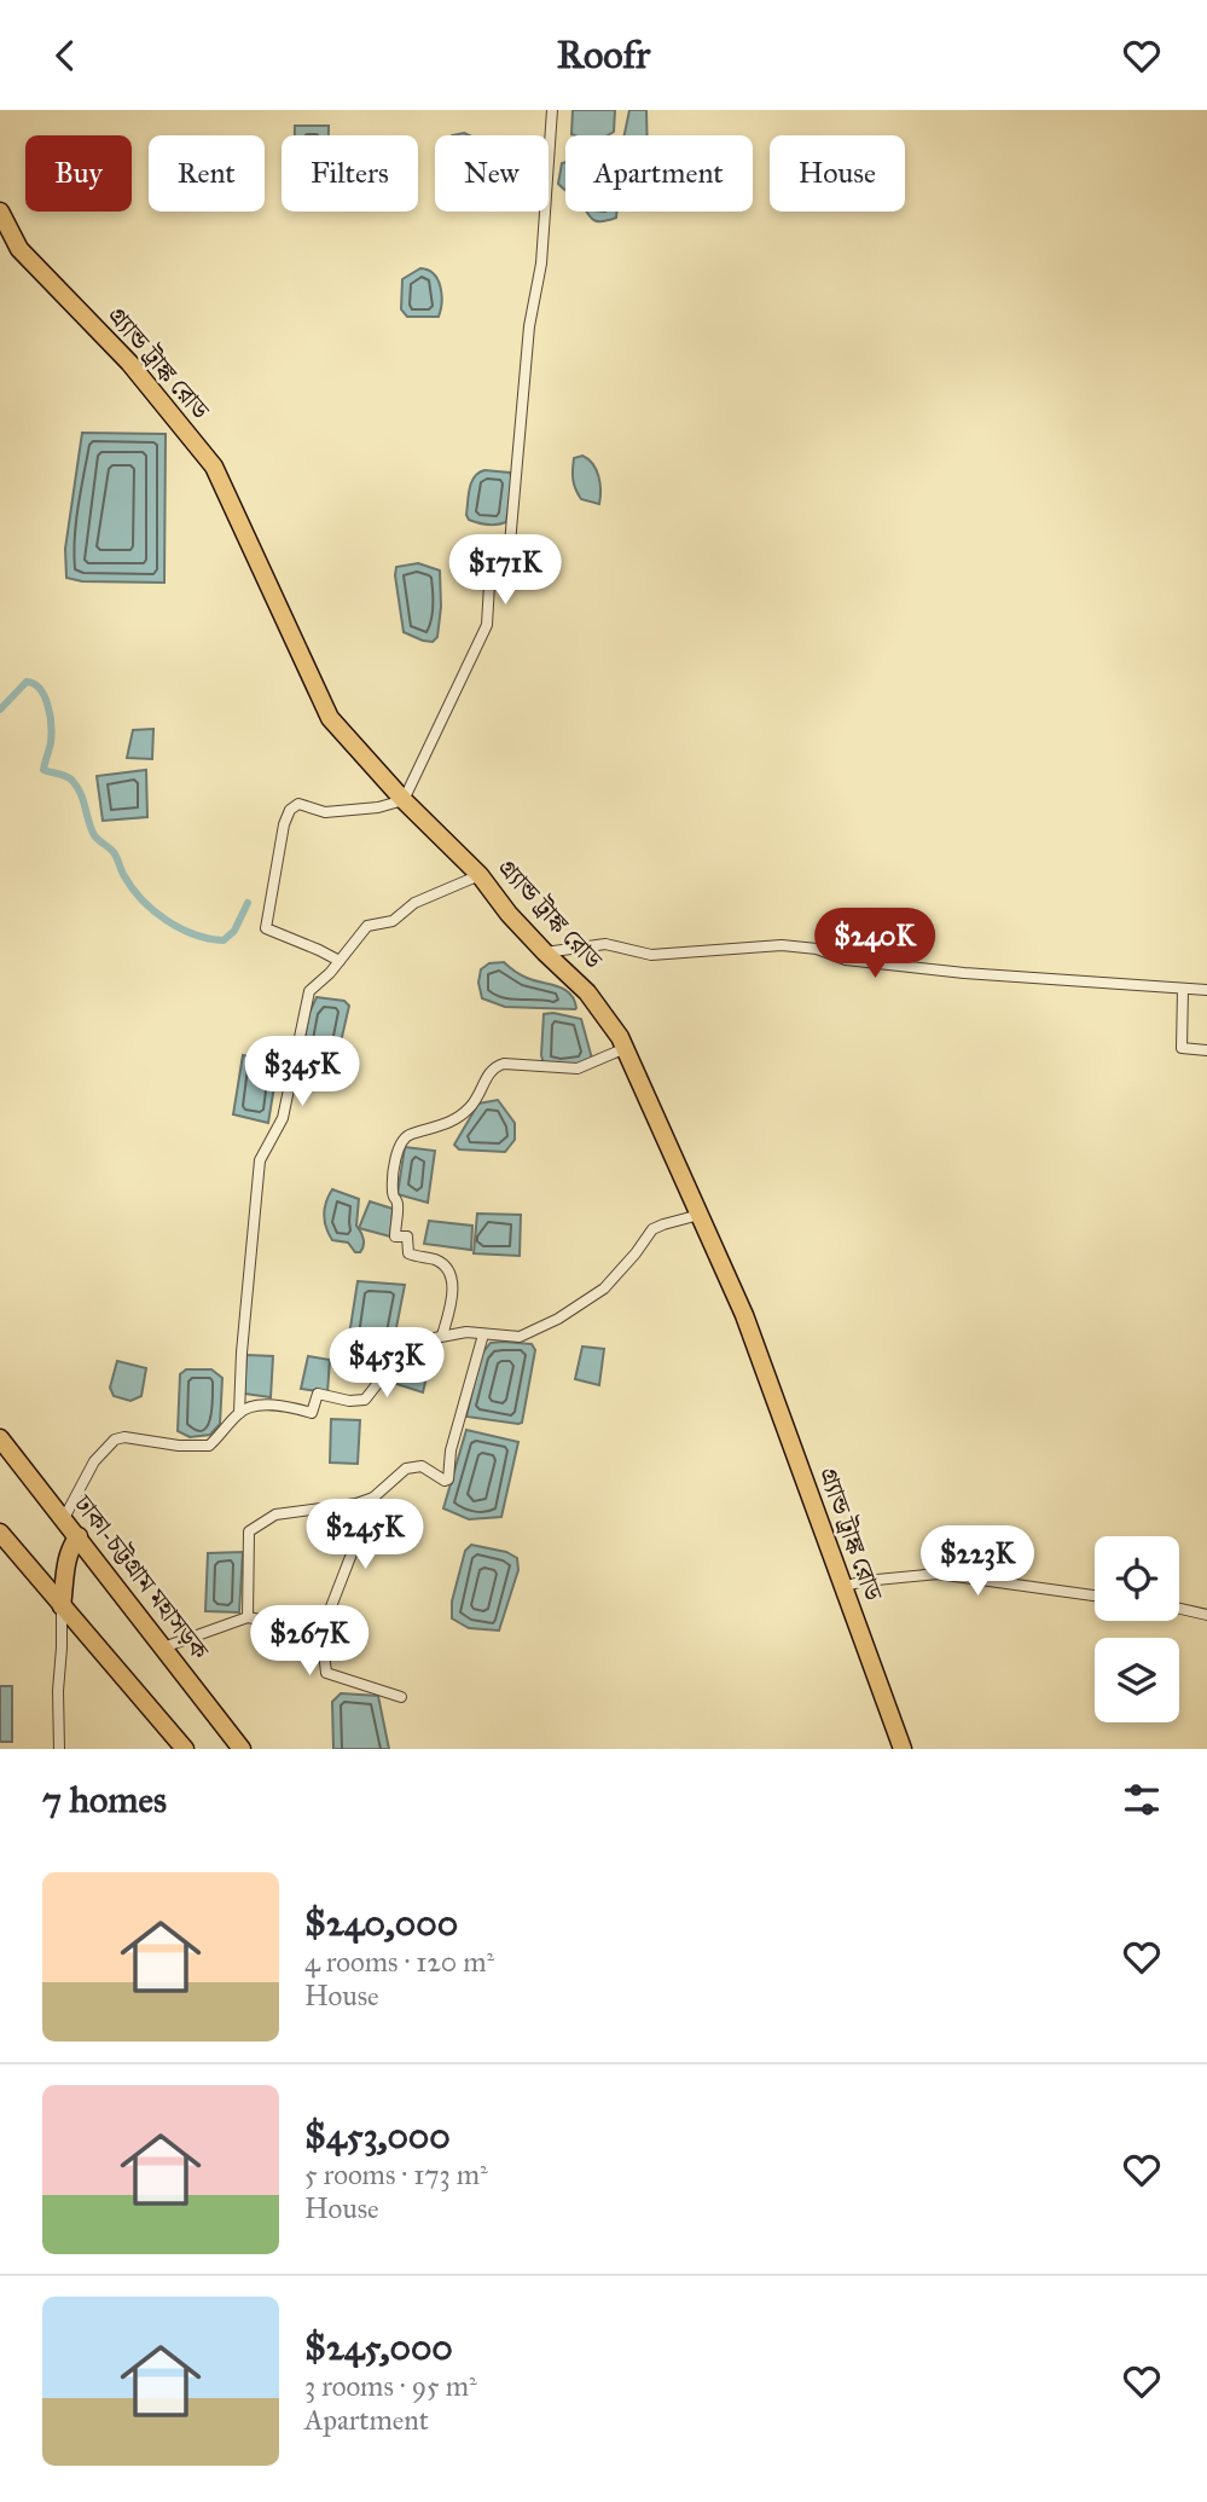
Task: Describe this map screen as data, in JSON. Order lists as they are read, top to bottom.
{
  "streets": {
    "highway": ["গ্র্যান্ড ট্রাঙ্ক রোড", "ঢাকা-চট্টগ্রাম মহাসড়ক"]
  },
  "page": {
    "header": "Roofr",
    "chip": [
      "Buy",
      "Rent",
      "Filters",
      "New",
      "Apartment",
      "House"
    ],
    "price": [
      "$171K",
      "$240K",
      "$345K",
      "$453K",
      "$245K",
      "$223K",
      "$267K"
    ],
    "heading": "7 homes",
    "list": [
      {
        "name": "$240,000",
        "note": "4 rooms · 120 m² · House"
      },
      {
        "name": "$453,000",
        "note": "5 rooms · 173 m² · House"
      },
      {
        "name": "$245,000",
        "note": "3 rooms · 95 m² · Apartment"
      }
    ]
  }
}
